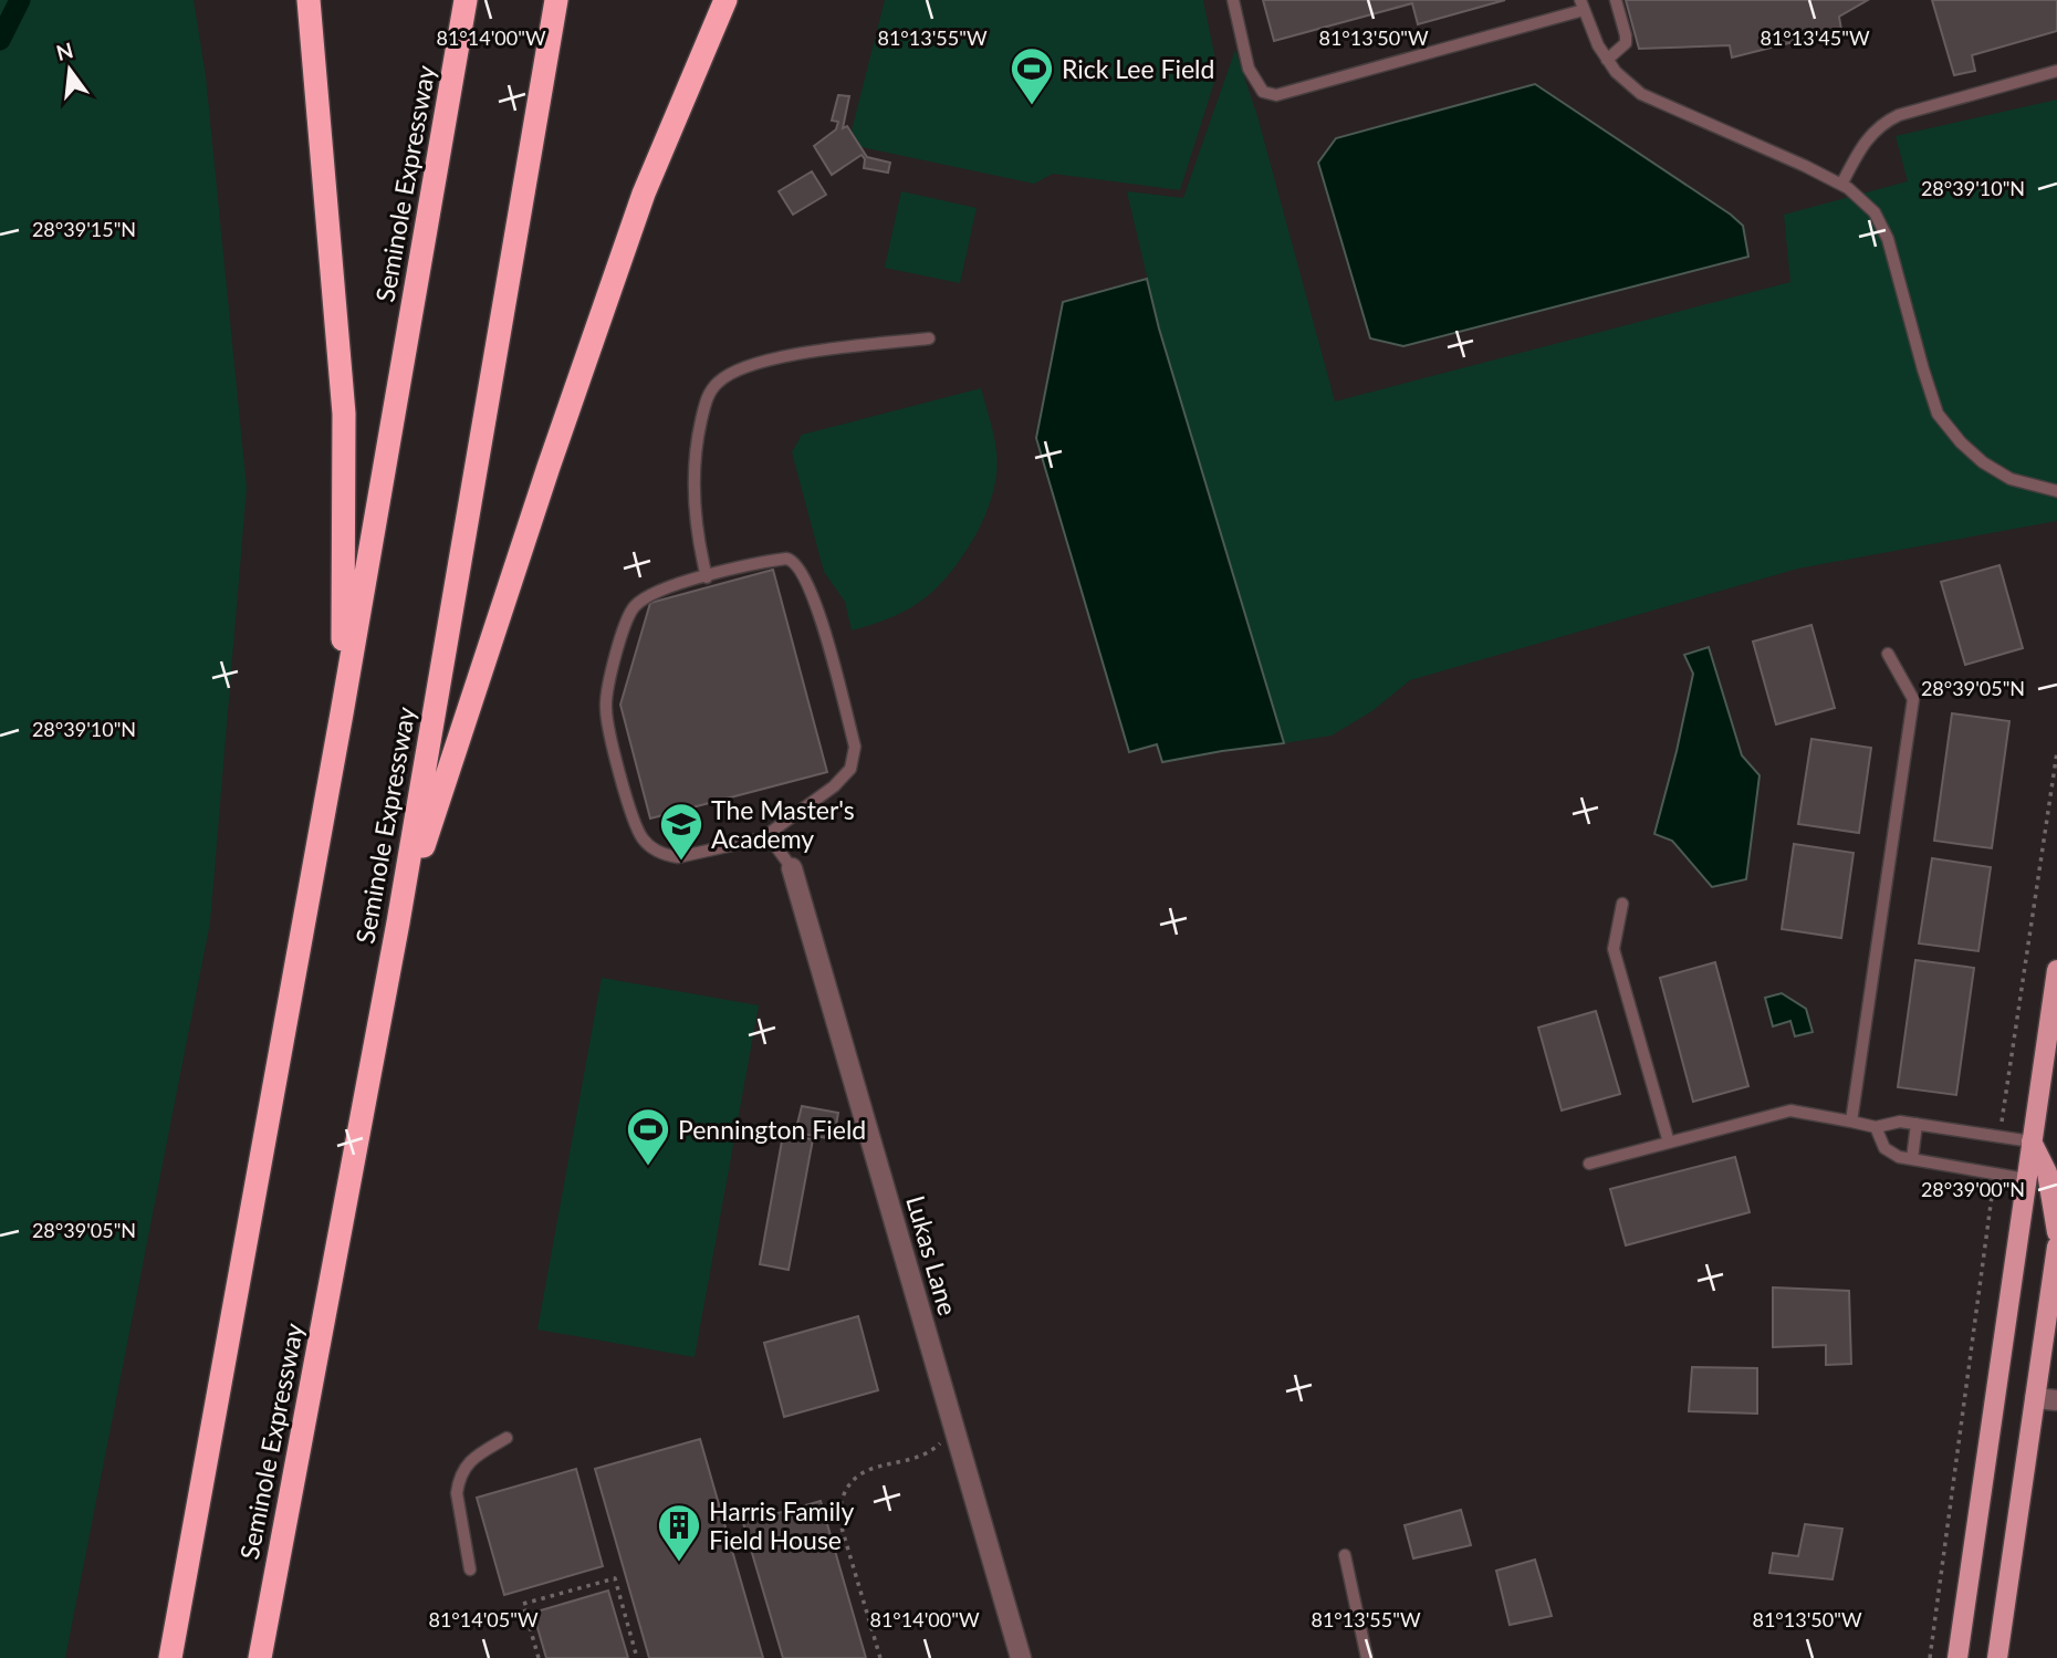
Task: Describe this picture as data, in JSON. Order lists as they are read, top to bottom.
{
  "streets": {
    "highway": ["Seminole Expressway"],
    "street": ["Lukas Lane"]
  },
  "places": {
    "sports": ["Rick Lee Field", "Pennington Field"],
    "school or university": ["The Master's Academy"],
    "building": ["Harris Family Field House"]
  },
  "north": "top",
  "coordinates": [
    "81°14'00\"W",
    "81°13'50\"W",
    "81°13'45\"W",
    "81°13'55\"W",
    "28°39'10\"N",
    "28°39'15\"N",
    "28°39'05\"N",
    "28°39'00\"N",
    "81°14'05\"W"
  ]
}
